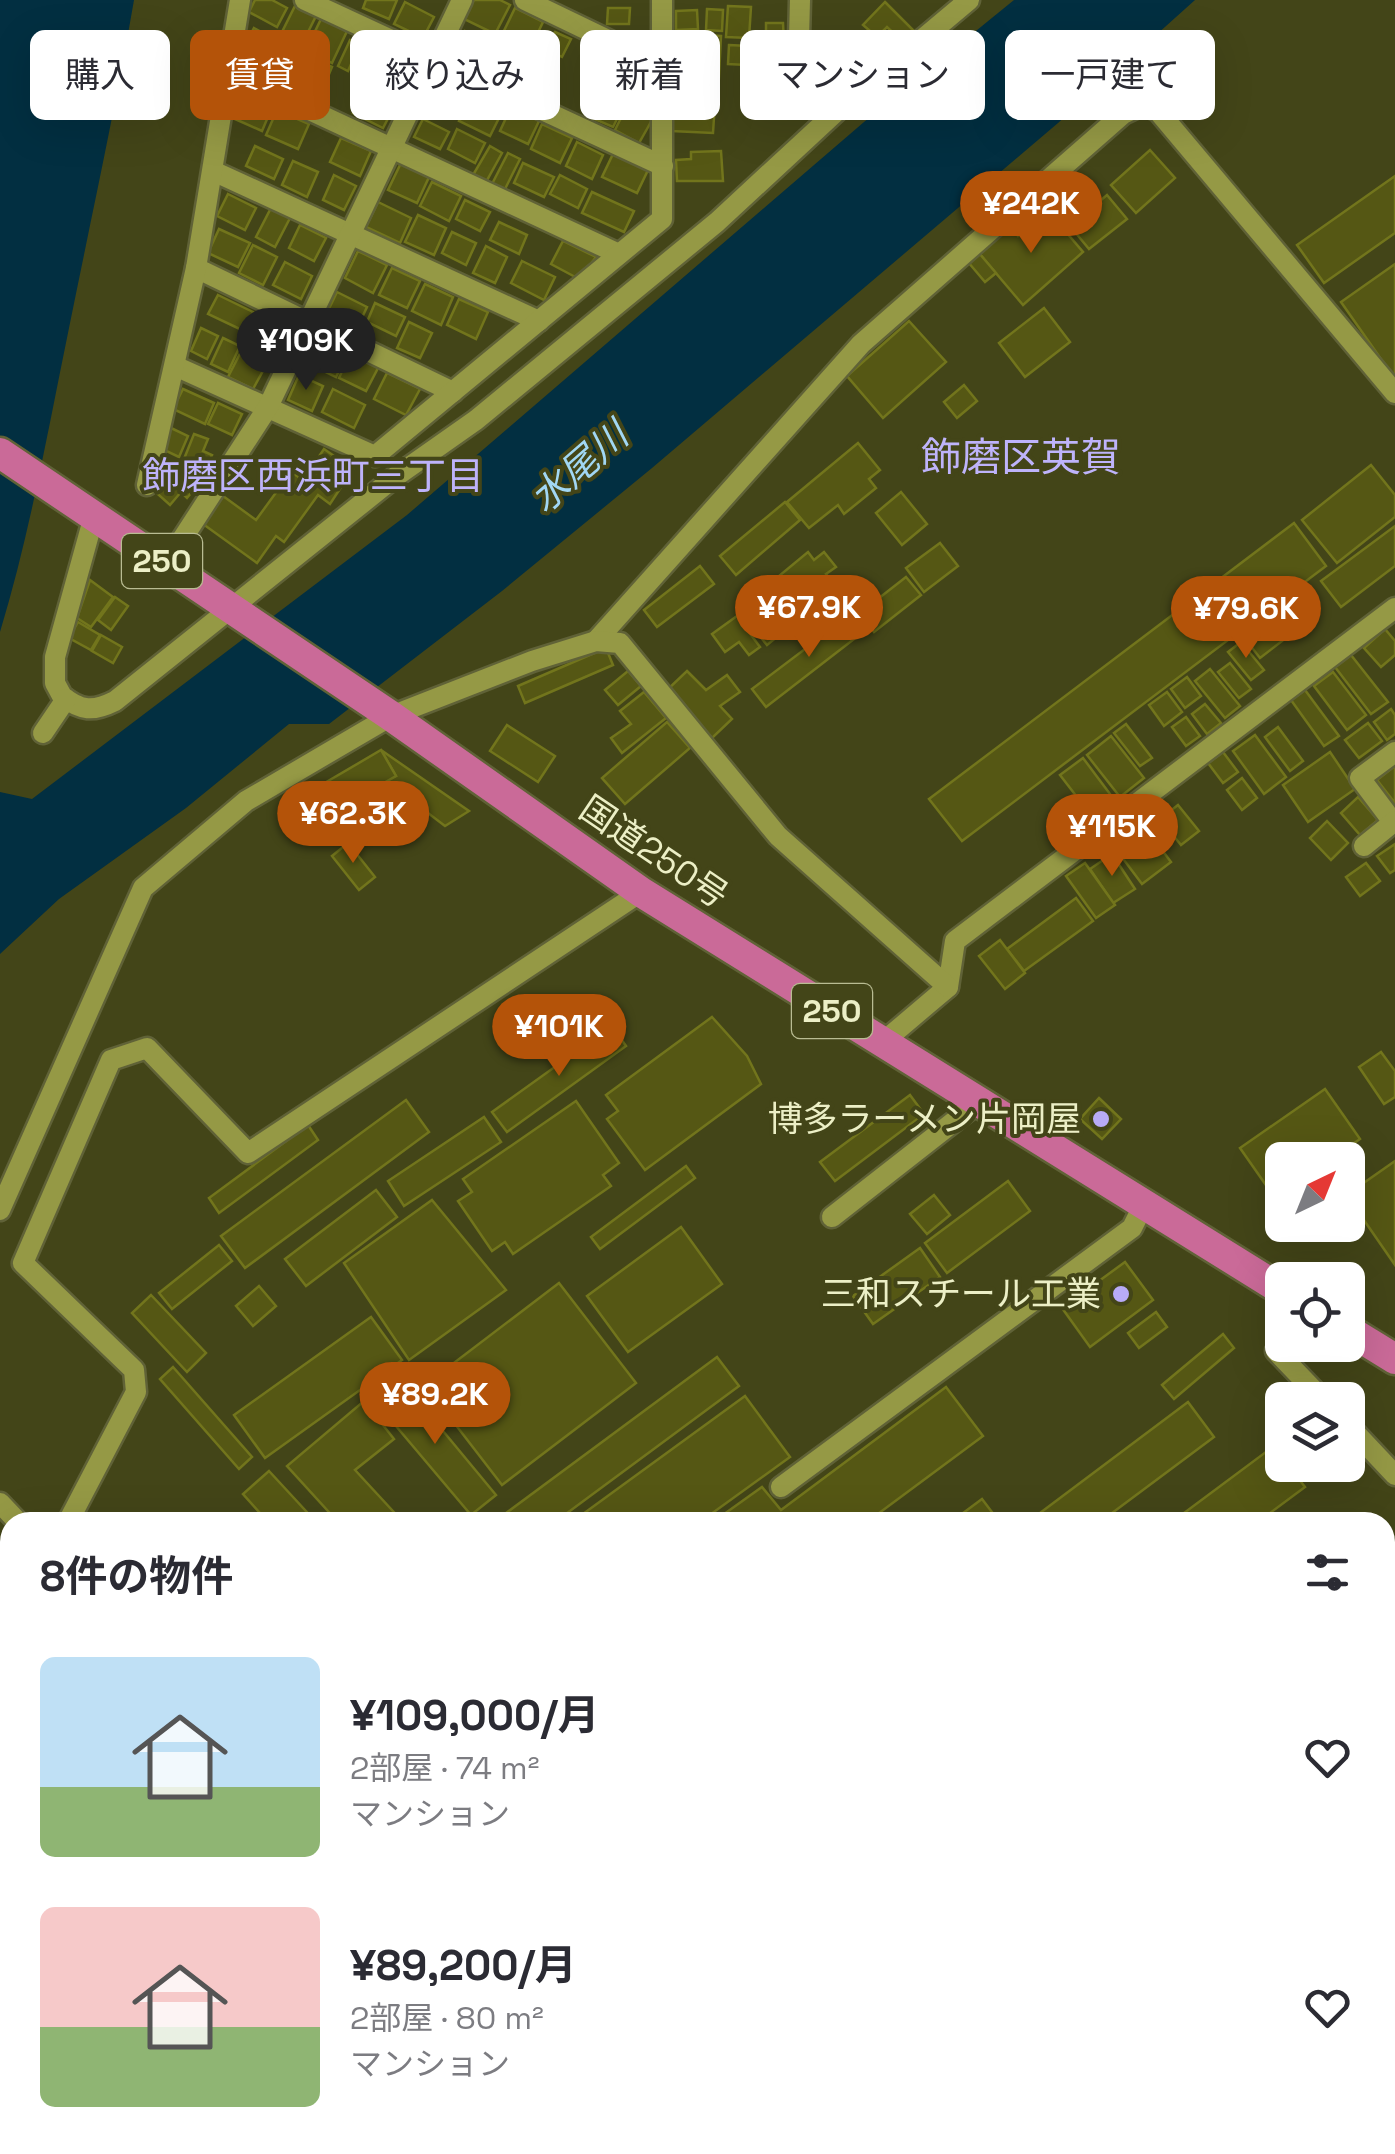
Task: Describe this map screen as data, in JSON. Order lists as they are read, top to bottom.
{
  "streets": {
    "highway": ["250", "国道250号"]
  },
  "districts": ["飾磨区英賀", "飾磨区西浜町三丁目"],
  "water": ["水尾川"],
  "places": ["博多ラーメン片岡屋", "三和スチール工業"],
  "north": "top right",
  "page": {
    "chip": [
      "購入",
      "賃貸",
      "絞り込み",
      "新着",
      "マンション",
      "一戸建て"
    ],
    "price": [
      "¥242K",
      "¥109K",
      "¥67.9K",
      "¥79.6K",
      "¥62.3K",
      "¥115K",
      "¥101K",
      "¥89.2K"
    ],
    "heading": "8件の物件",
    "list": [
      {
        "name": "¥109,000/月",
        "note": "2部屋 · 74 m² · マンション"
      },
      {
        "name": "¥89,200/月",
        "note": "2部屋 · 80 m² · マンション"
      }
    ]
  }
}
